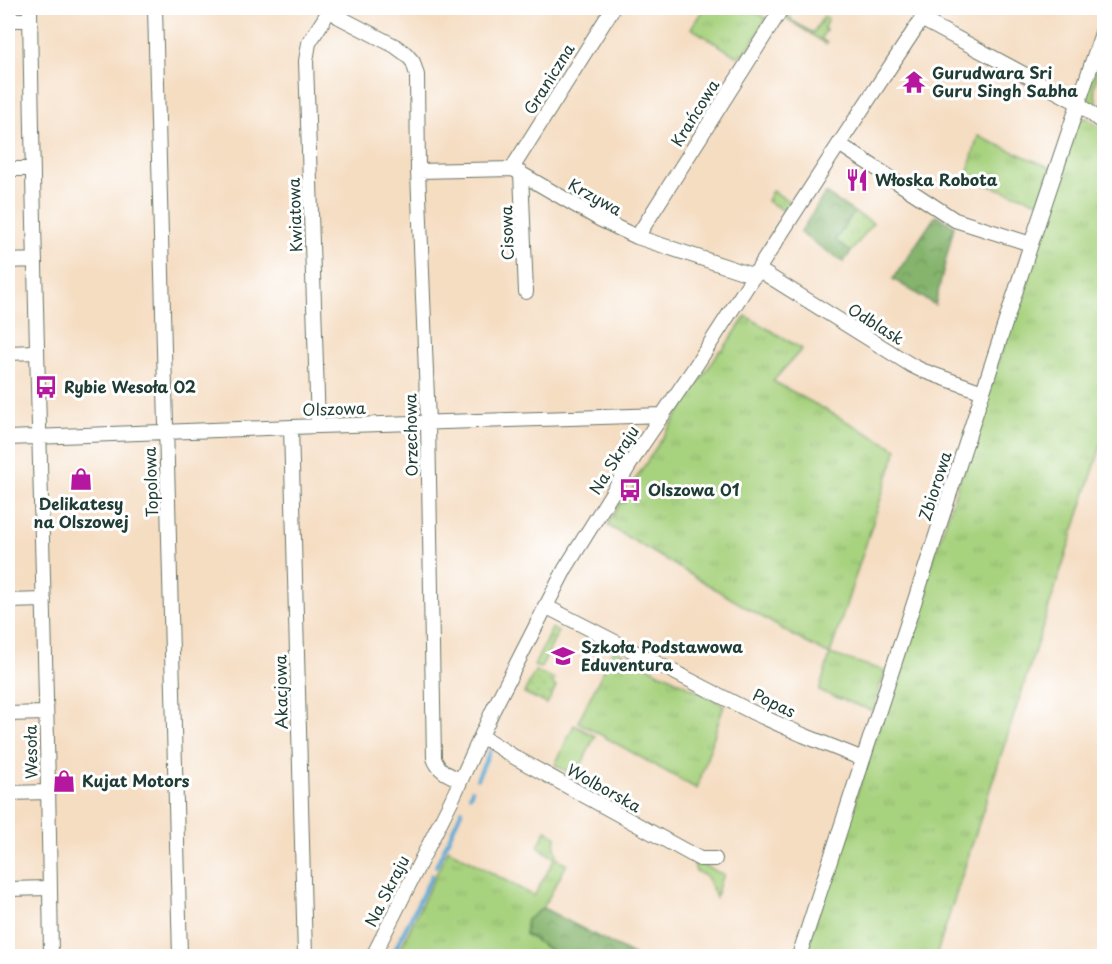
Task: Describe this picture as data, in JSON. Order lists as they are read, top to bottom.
{
  "streets": {
    "street": [
      "Graniczna",
      "Krańcowa",
      "Krzywa",
      "Kwiatowa",
      "Cisowa",
      "Odblask",
      "Olszowa",
      "Orzechowa",
      "Na Skraju",
      "Topolowa",
      "Zbiorowa",
      "Akacjowa",
      "Popas",
      "Wesoła",
      "Wolborska"
    ]
  },
  "crossings": [
    ["Graniczna", "Krzywa"],
    ["Graniczna", "Cisowa"],
    ["Krańcowa", "Krzywa"],
    ["Krzywa", "Cisowa"],
    ["Krzywa", "Odblask"],
    ["Krzywa", "Na Skraju"],
    ["Kwiatowa", "Olszowa"],
    ["Kwiatowa", "Orzechowa"],
    ["Odblask", "Na Skraju"],
    ["Odblask", "Zbiorowa"],
    ["Olszowa", "Orzechowa"],
    ["Olszowa", "Na Skraju"],
    ["Olszowa", "Topolowa"],
    ["Olszowa", "Akacjowa"],
    ["Olszowa", "Wesoła"],
    ["Orzechowa", "Na Skraju"],
    ["Na Skraju", "Popas"],
    ["Na Skraju", "Wolborska"],
    ["Zbiorowa", "Popas"]
  ],
  "places": {
    "temple": ["Gurudwara Sri Guru Singh Sabha"],
    "restaurant": ["Włoska Robota"],
    "bus stop": ["Rybie Wesoła 02", "Olszowa 01"],
    "shop": ["Delikatesy na Olszowej", "Kujat Motors"],
    "school or university": ["Szkoła Podstawowa Eduventura"]
  }
}
